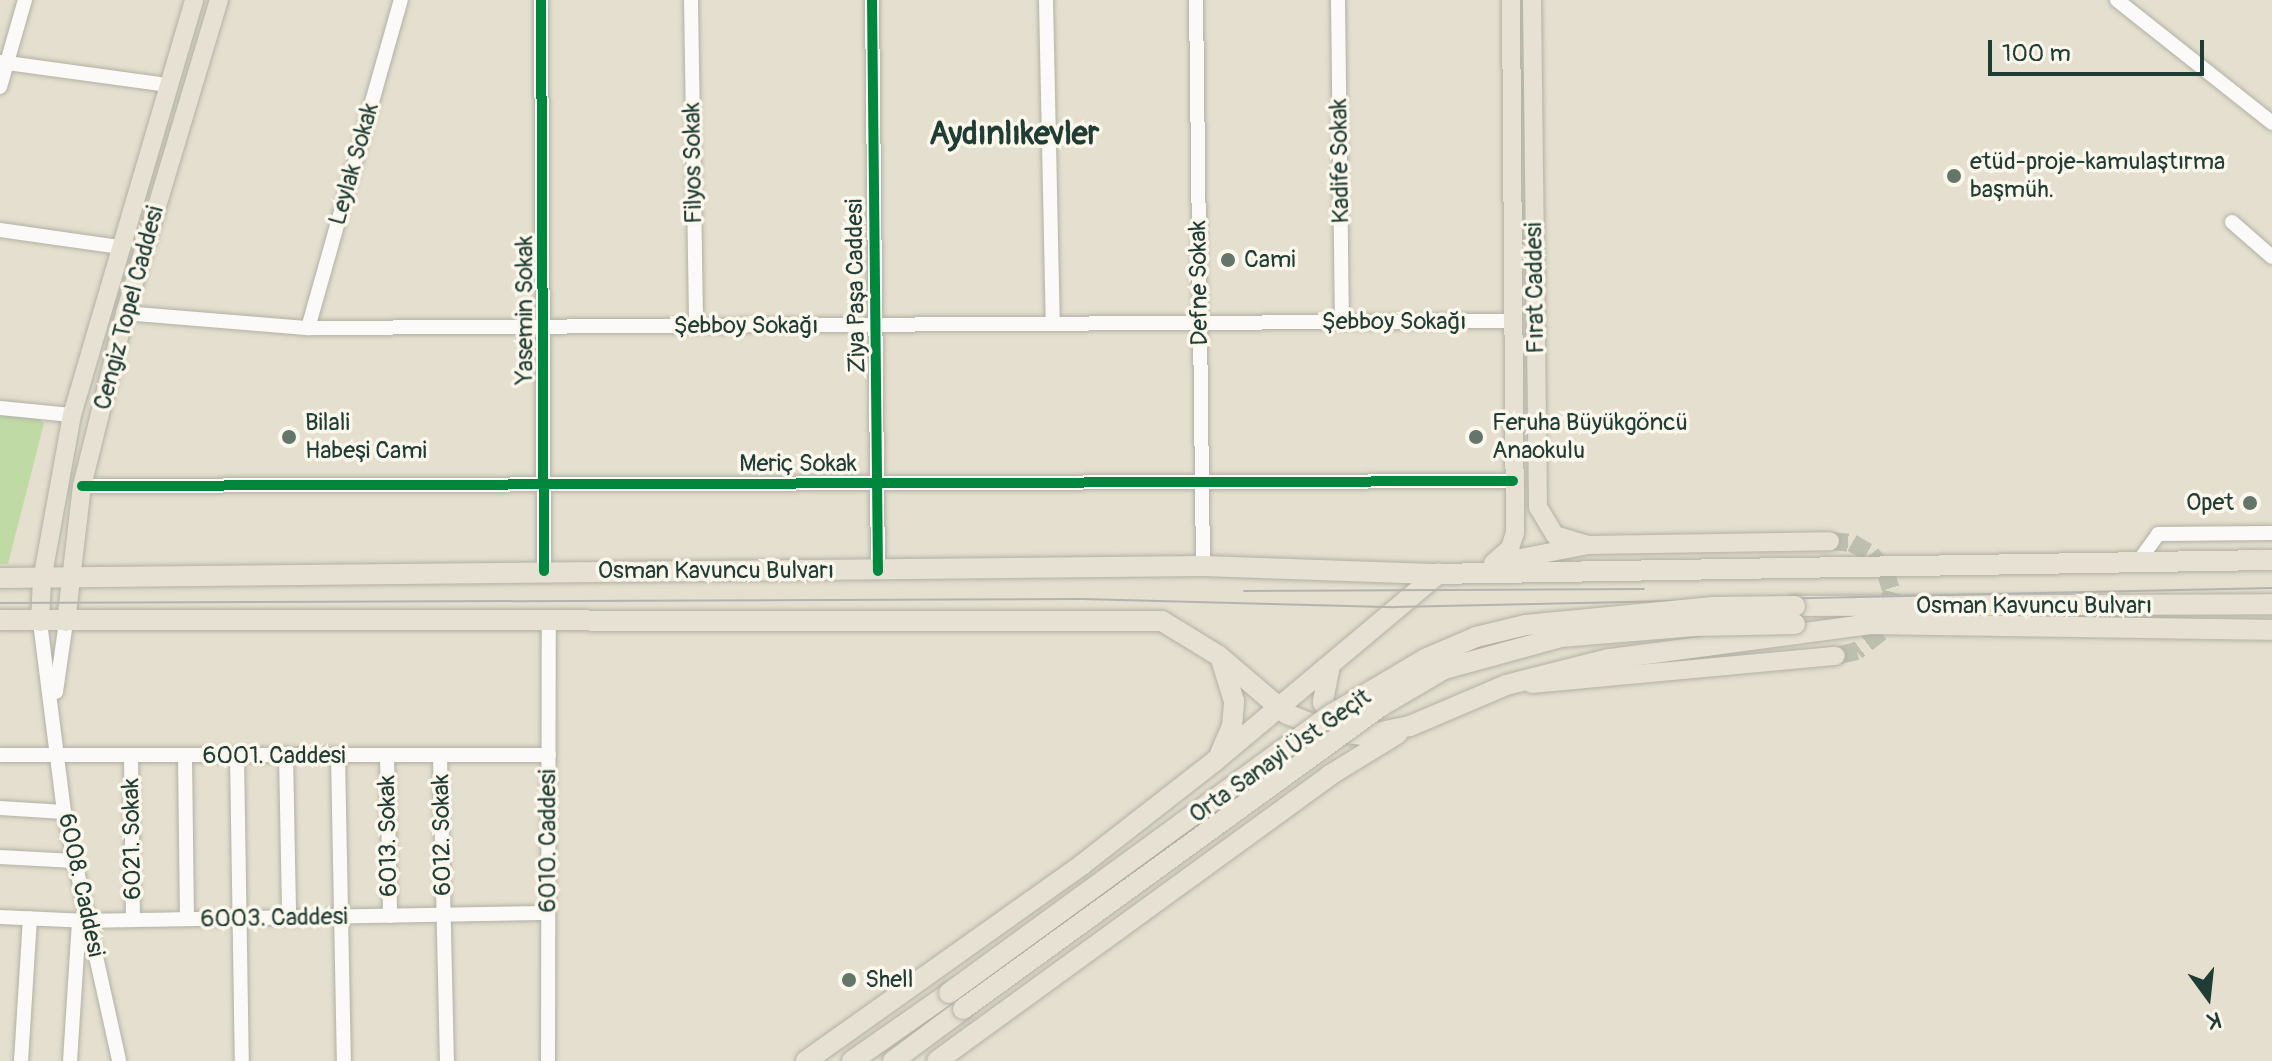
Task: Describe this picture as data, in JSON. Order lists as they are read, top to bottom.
{
  "streets": {
    "highway": ["Osman Kavuncu Bulvarı", "Orta Sanayi Üst Geçit"],
    "main road": ["Fırat Caddesi", "Cengiz Topel Caddesi"],
    "street": [
      "Kadife Sokak",
      "Filyos Sokak",
      "Leylak Sokak",
      "Defne Sokak",
      "Ziya Paşa Caddesi",
      "Yasemin Sokak",
      "Şebboy Sokağı",
      "Meriç Sokak",
      "6001. Caddesi",
      "6012. Sokak",
      "6013. Sokak",
      "6021. Sokak",
      "6010. Caddesi",
      "6008. Caddesi",
      "6003. Caddesi"
    ]
  },
  "crossings": [
    ["Kadife Sokak", "Şebboy Sokağı"],
    ["Filyos Sokak", "Şebboy Sokağı"],
    ["Leylak Sokak", "Şebboy Sokağı"],
    ["Defne Sokak", "Şebboy Sokağı"],
    ["Defne Sokak", "Meriç Sokak"],
    ["Defne Sokak", "Osman Kavuncu Bulvarı"],
    ["Ziya Paşa Caddesi", "Şebboy Sokağı"],
    ["Ziya Paşa Caddesi", "Meriç Sokak"],
    ["Ziya Paşa Caddesi", "Osman Kavuncu Bulvarı"],
    ["Fırat Caddesi", "Şebboy Sokağı"],
    ["Fırat Caddesi", "Meriç Sokak"],
    ["Cengiz Topel Caddesi", "Şebboy Sokağı"],
    ["Cengiz Topel Caddesi", "Meriç Sokak"],
    ["Cengiz Topel Caddesi", "Osman Kavuncu Bulvarı"],
    ["Yasemin Sokak", "Şebboy Sokağı"],
    ["Yasemin Sokak", "Meriç Sokak"],
    ["Yasemin Sokak", "Osman Kavuncu Bulvarı"],
    ["Osman Kavuncu Bulvarı", "Orta Sanayi Üst Geçit"],
    ["6001. Caddesi", "6012. Sokak"],
    ["6001. Caddesi", "6013. Sokak"],
    ["6001. Caddesi", "6021. Sokak"],
    ["6001. Caddesi", "6010. Caddesi"],
    ["6001. Caddesi", "6008. Caddesi"],
    ["6012. Sokak", "6003. Caddesi"],
    ["6013. Sokak", "6003. Caddesi"],
    ["6021. Sokak", "6003. Caddesi"],
    ["6010. Caddesi", "6003. Caddesi"],
    ["6008. Caddesi", "6003. Caddesi"]
  ],
  "districts": ["Aydınlıkevler"],
  "places": [
    "etüd-proje-kamulaştırma başmüh.",
    "Cami",
    "Bilali Habeşi Cami",
    "Feruha Büyükgöncü Anaokulu",
    "Opet",
    "Shell"
  ],
  "scale_bar": "100 m",
  "north": "bottom"
}
